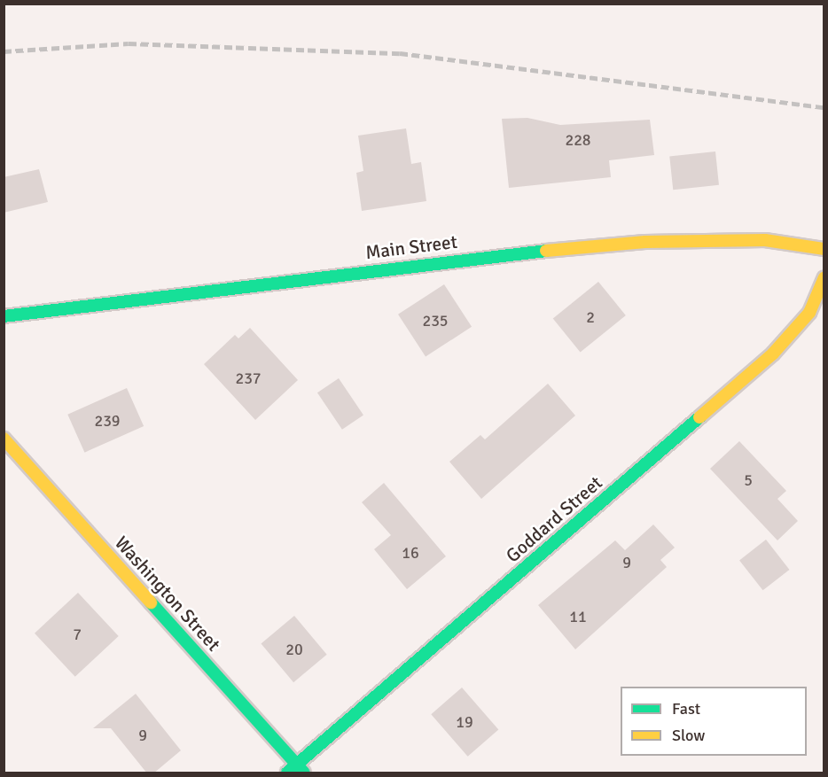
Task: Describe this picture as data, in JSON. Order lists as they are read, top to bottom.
{
  "streets": {
    "street": ["Main Street", "Goddard Street", "Washington Street"]
  },
  "crossings": [
    ["Goddard Street", "Washington Street"]
  ],
  "house_numbers": [
    "228",
    "2",
    "235",
    "237",
    "239",
    "5",
    "16",
    "9",
    "11",
    "7",
    "20",
    "19",
    "9"
  ],
  "legend": ["Fast", "Slow"]
}
